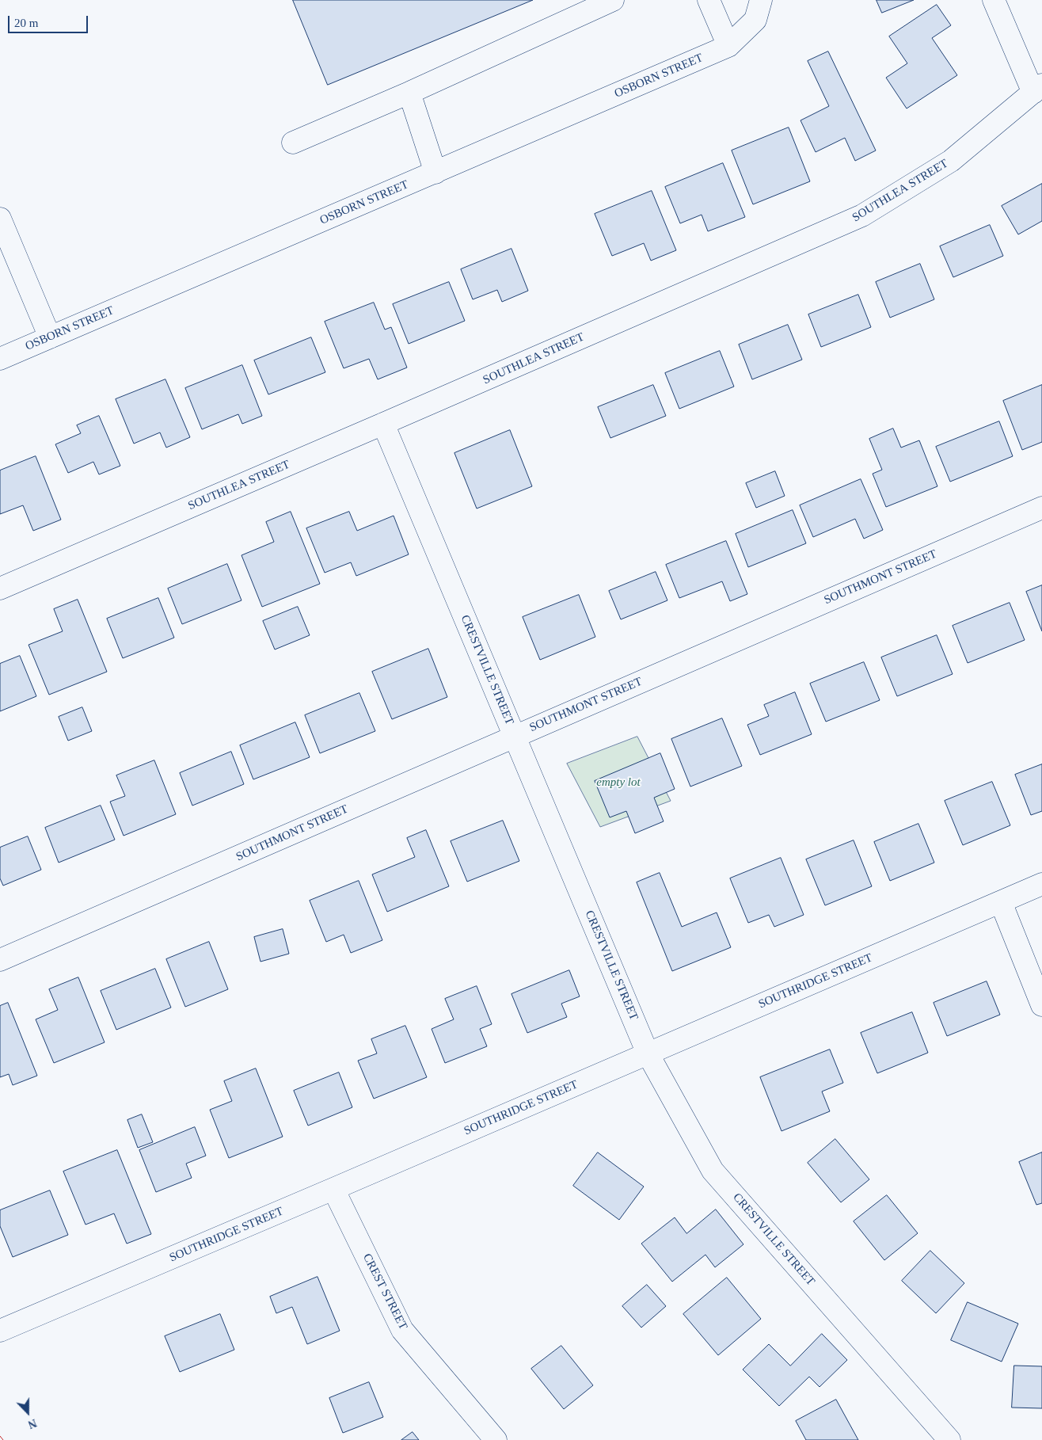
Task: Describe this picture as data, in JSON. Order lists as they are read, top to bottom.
{
  "streets": {
    "street": [
      "OSBORN STREET",
      "SOUTHLEA STREET",
      "SOUTHMONT STREET",
      "CRESTVILLE STREET",
      "SOUTHRIDGE STREET",
      "CREST STREET"
    ]
  },
  "crossings": [
    ["SOUTHLEA STREET", "CRESTVILLE STREET"],
    ["SOUTHMONT STREET", "CRESTVILLE STREET"],
    ["CRESTVILLE STREET", "SOUTHRIDGE STREET"],
    ["SOUTHRIDGE STREET", "CREST STREET"]
  ],
  "parks": ["empty lot"],
  "scale_bar": "20 m",
  "north": "bottom"
}
